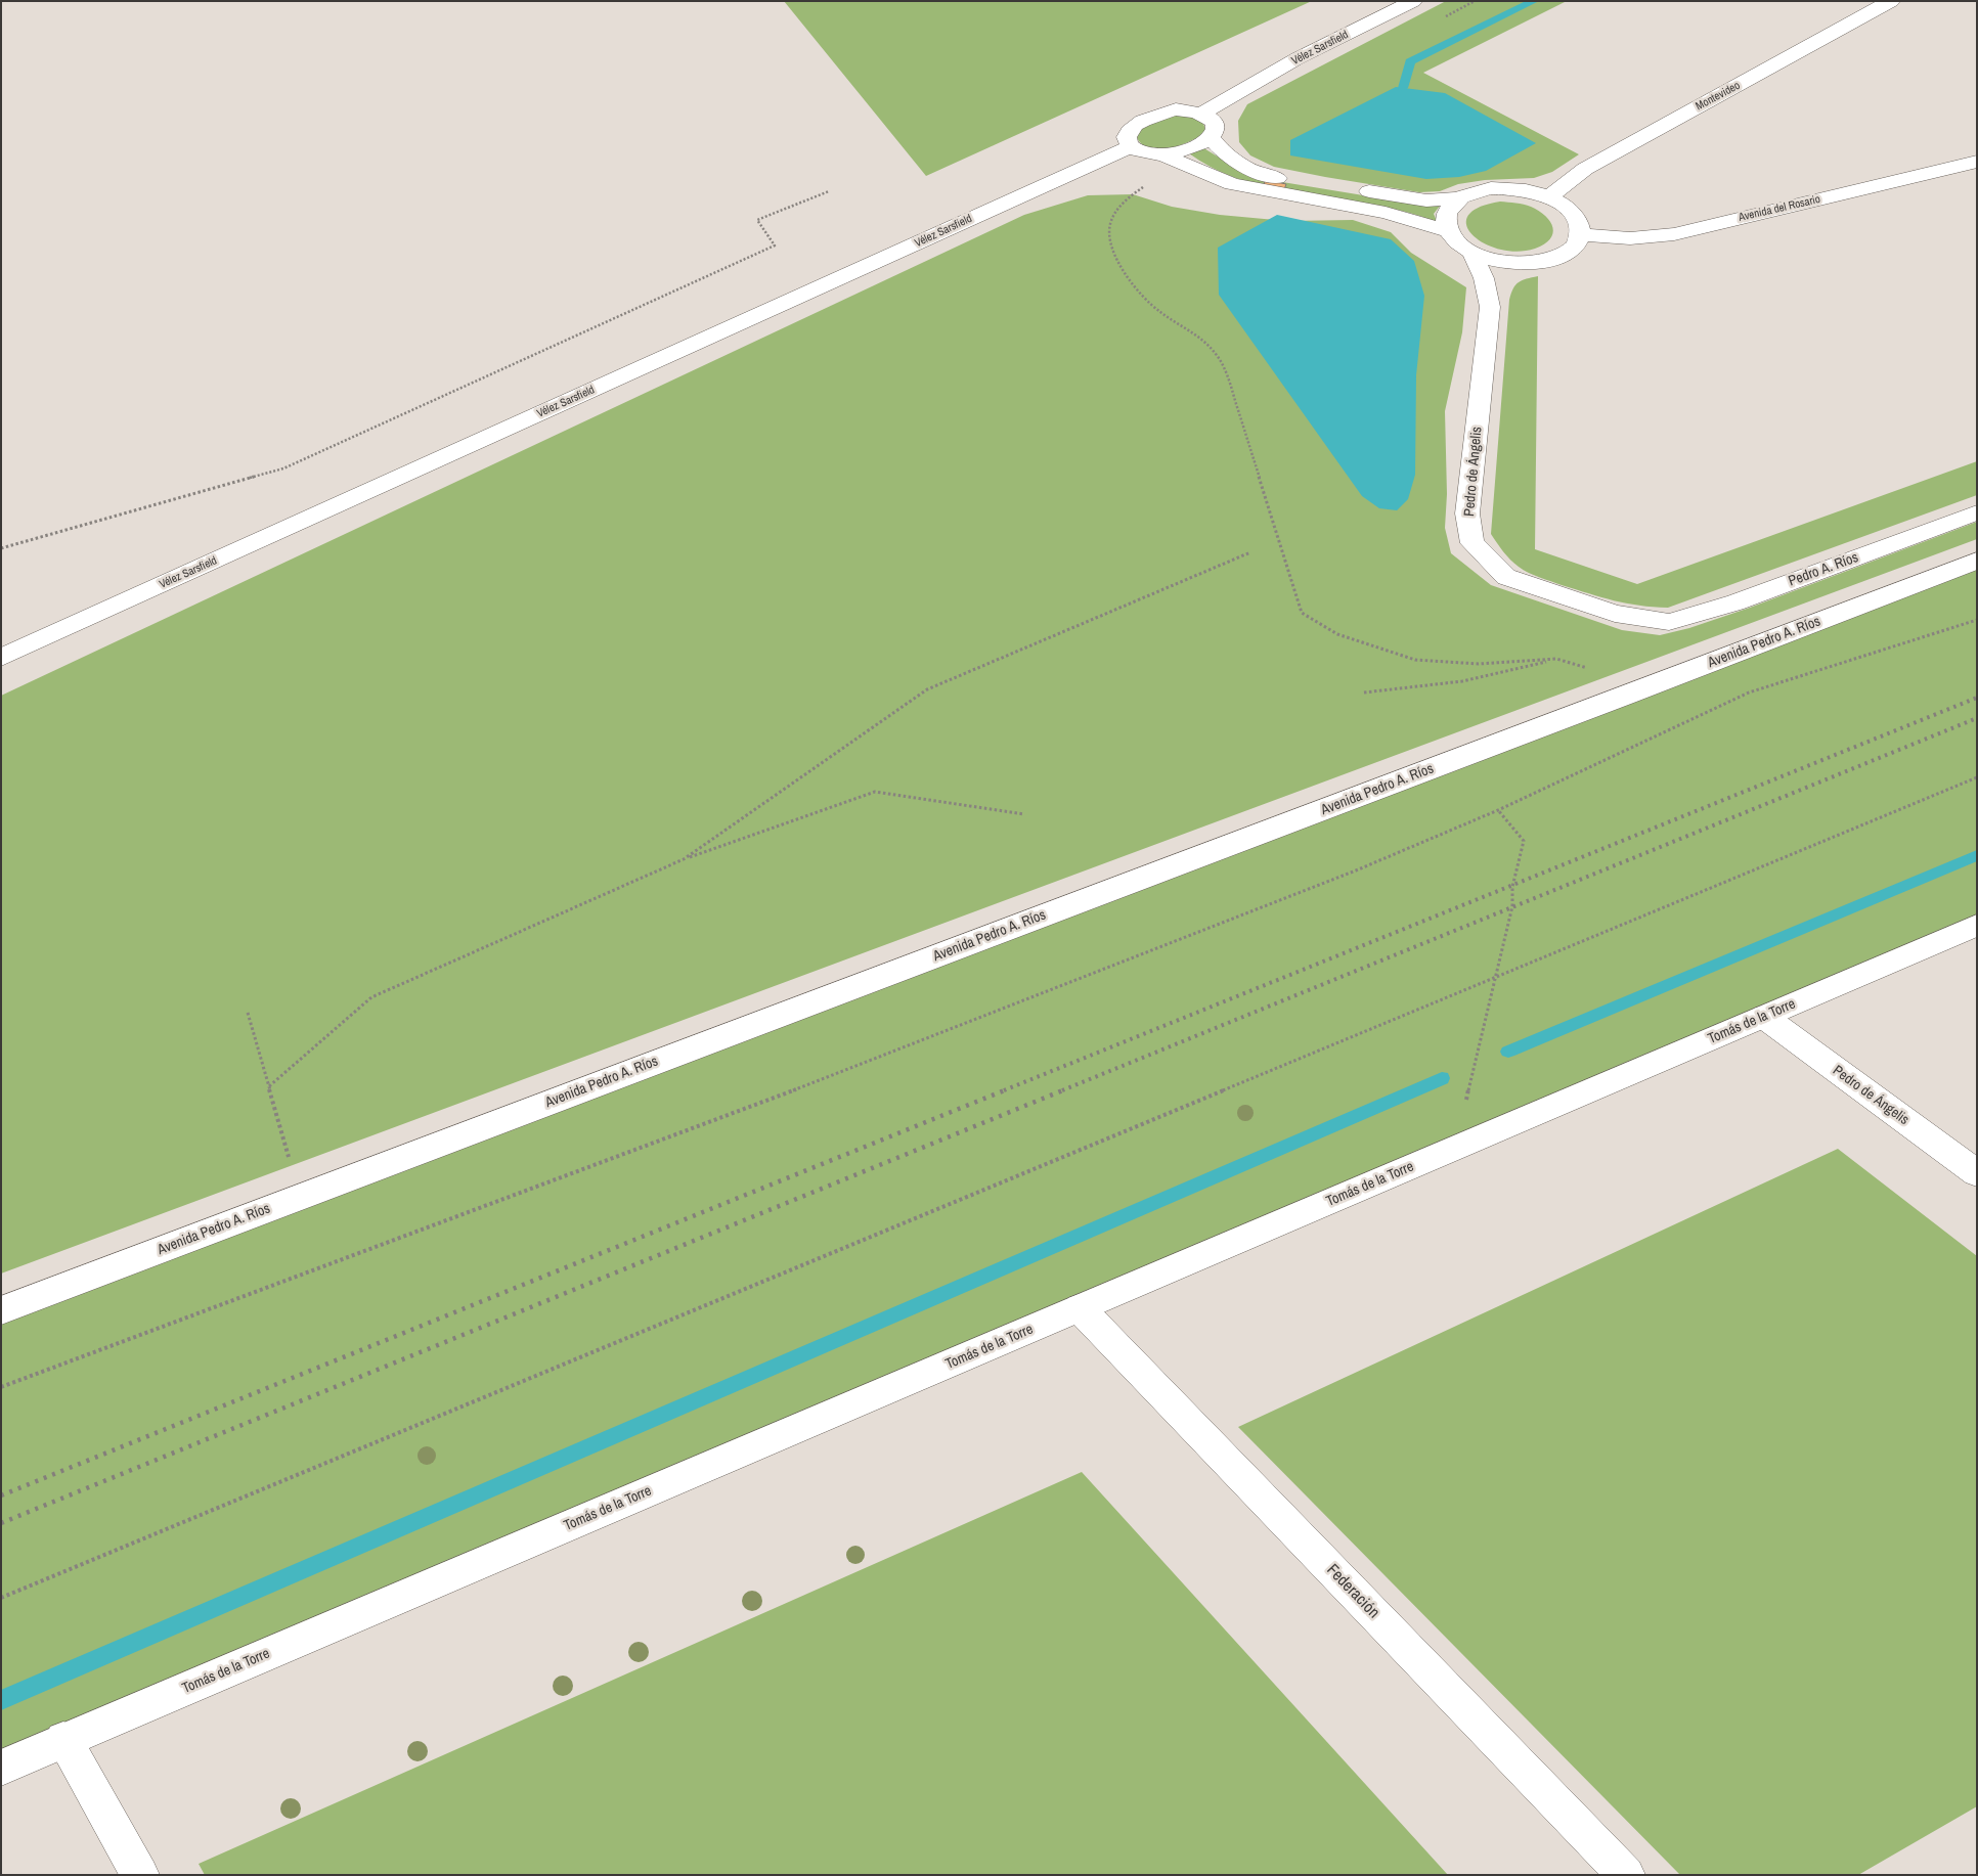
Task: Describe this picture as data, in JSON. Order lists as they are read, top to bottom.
{
  "streets": {
    "street": [
      "Vélez Sarsfield",
      "Montevideo",
      "Avenida del Rosario",
      "Pedro de Ángelis",
      "Pedro A. Ríos",
      "Avenida Pedro A. Ríos",
      "Tomás de la Torre",
      "Federación"
    ]
  },
  "crossings": [
    ["Montevideo", "Avenida del Rosario"],
    ["Montevideo", "Pedro de Ángelis"],
    ["Avenida del Rosario", "Pedro de Ángelis"],
    ["Pedro de Ángelis", "Pedro A. Ríos"],
    ["Pedro de Ángelis", "Tomás de la Torre"],
    ["Tomás de la Torre", "Federación"]
  ]
}
